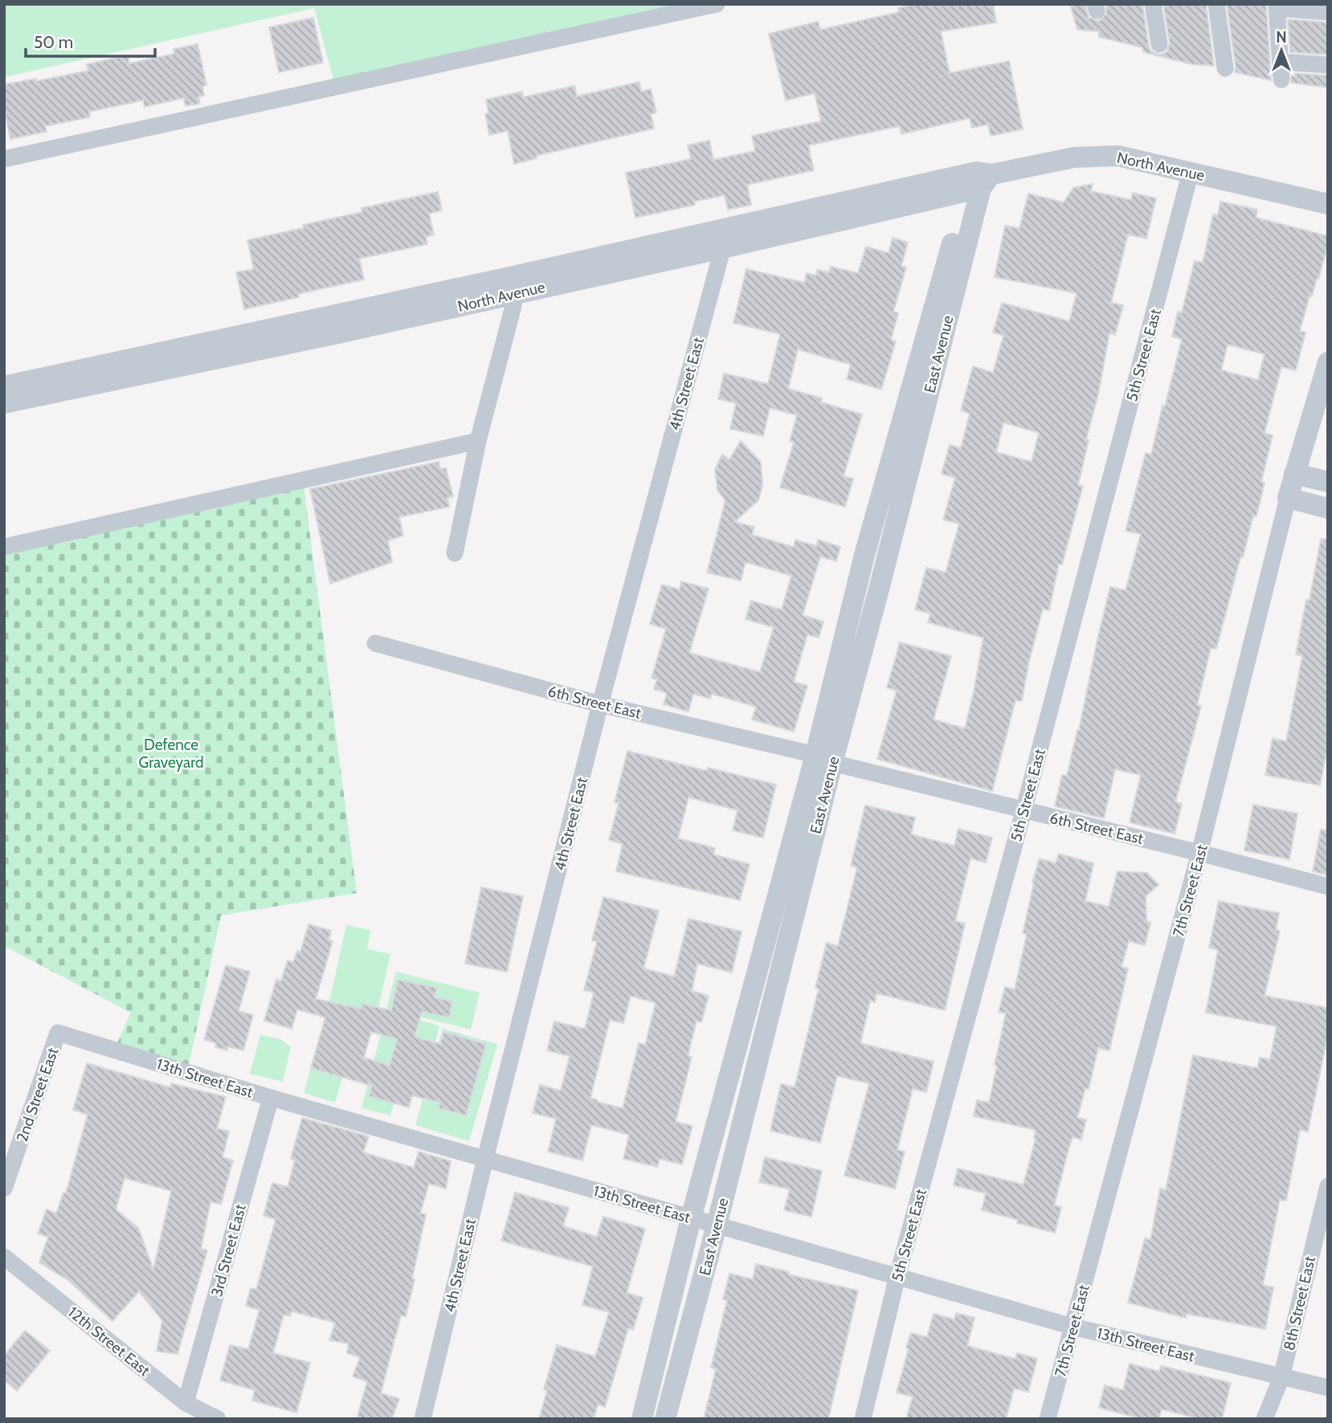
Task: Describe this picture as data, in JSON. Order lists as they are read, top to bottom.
{
  "streets": {
    "street": [
      "North Avenue",
      "East Avenue",
      "5th Street East",
      "4th Street East",
      "6th Street East",
      "7th Street East",
      "13th Street East",
      "2nd Street East",
      "3rd Street East",
      "8th Street East",
      "12th Street East"
    ]
  },
  "crossings": [
    ["North Avenue", "East Avenue"],
    ["North Avenue", "5th Street East"],
    ["North Avenue", "4th Street East"],
    ["East Avenue", "6th Street East"],
    ["East Avenue", "13th Street East"],
    ["5th Street East", "6th Street East"],
    ["5th Street East", "13th Street East"],
    ["4th Street East", "6th Street East"],
    ["4th Street East", "13th Street East"],
    ["6th Street East", "7th Street East"],
    ["7th Street East", "13th Street East"],
    ["13th Street East", "2nd Street East"],
    ["13th Street East", "3rd Street East"],
    ["13th Street East", "8th Street East"],
    ["3rd Street East", "12th Street East"]
  ],
  "parks": ["Defence Graveyard"],
  "scale_bar": "50 m",
  "north": "top"
}
